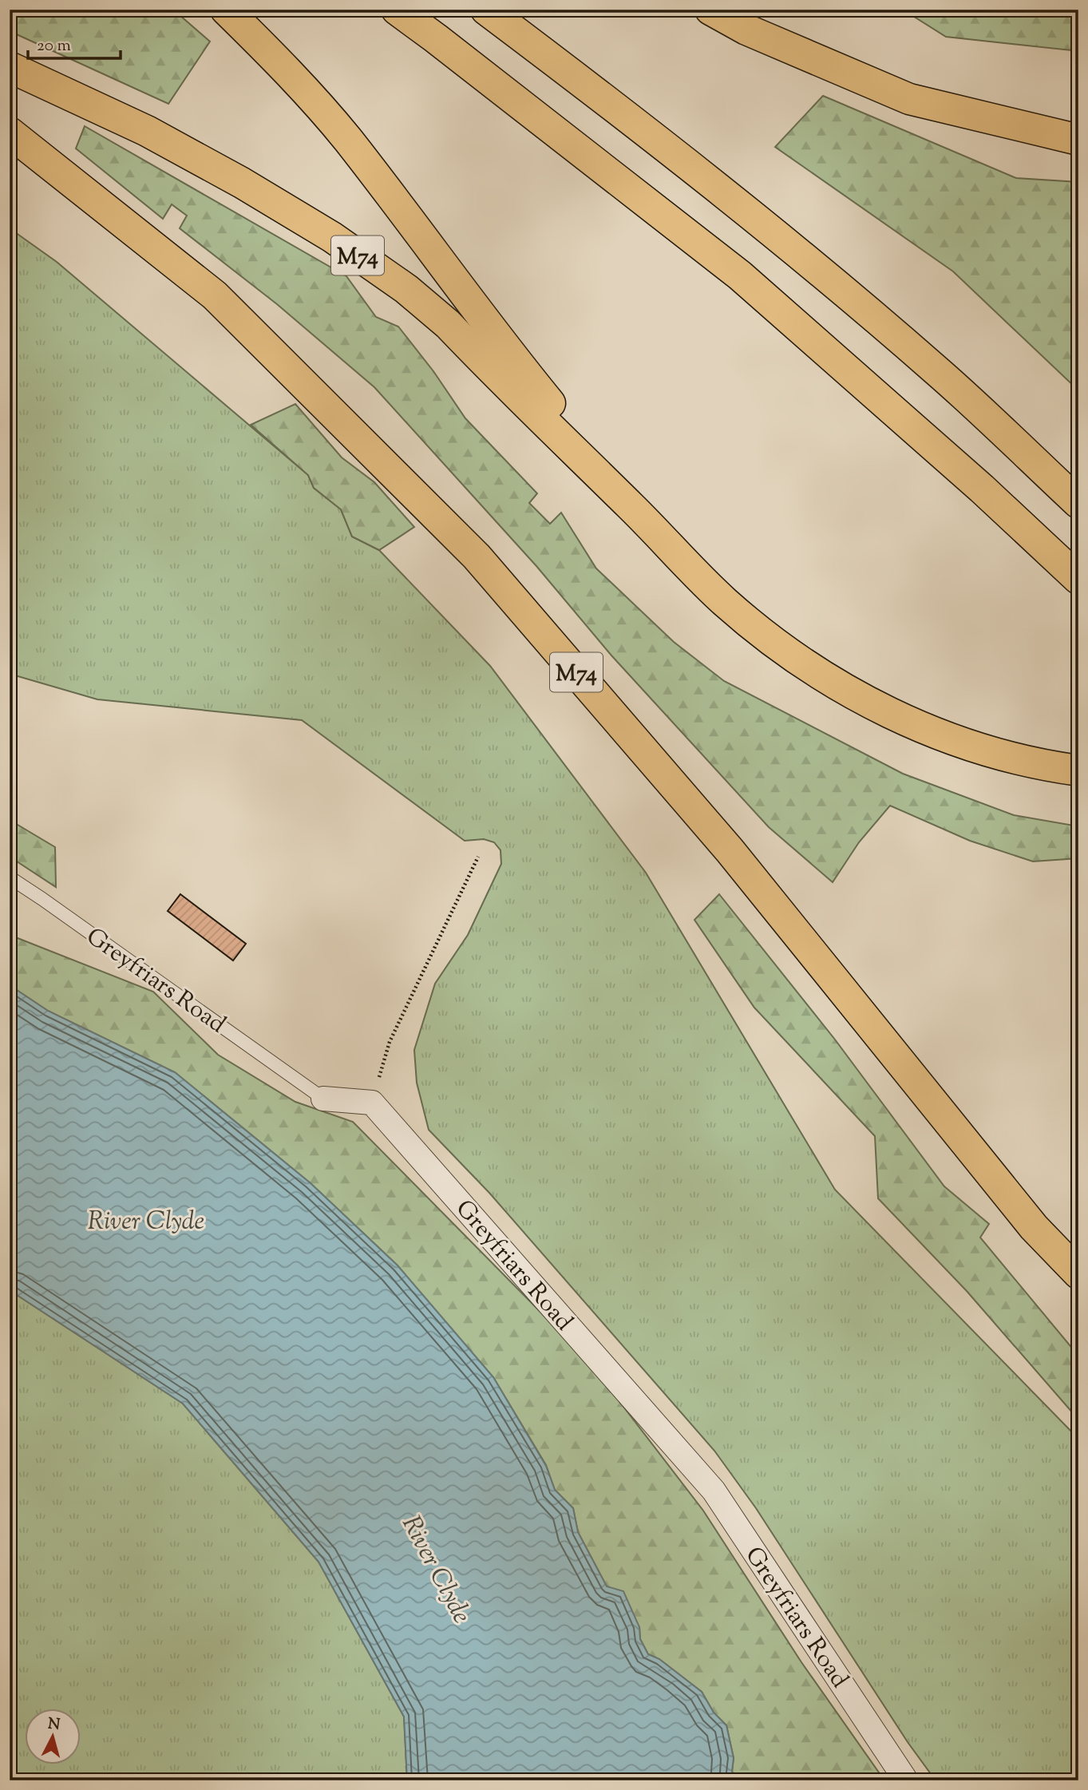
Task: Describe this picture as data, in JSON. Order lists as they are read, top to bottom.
{
  "streets": {
    "highway": ["M74"],
    "street": ["Greyfriars Road"]
  },
  "water": ["River Clyde"],
  "scale_bar": "20 m",
  "north": "top"
}
